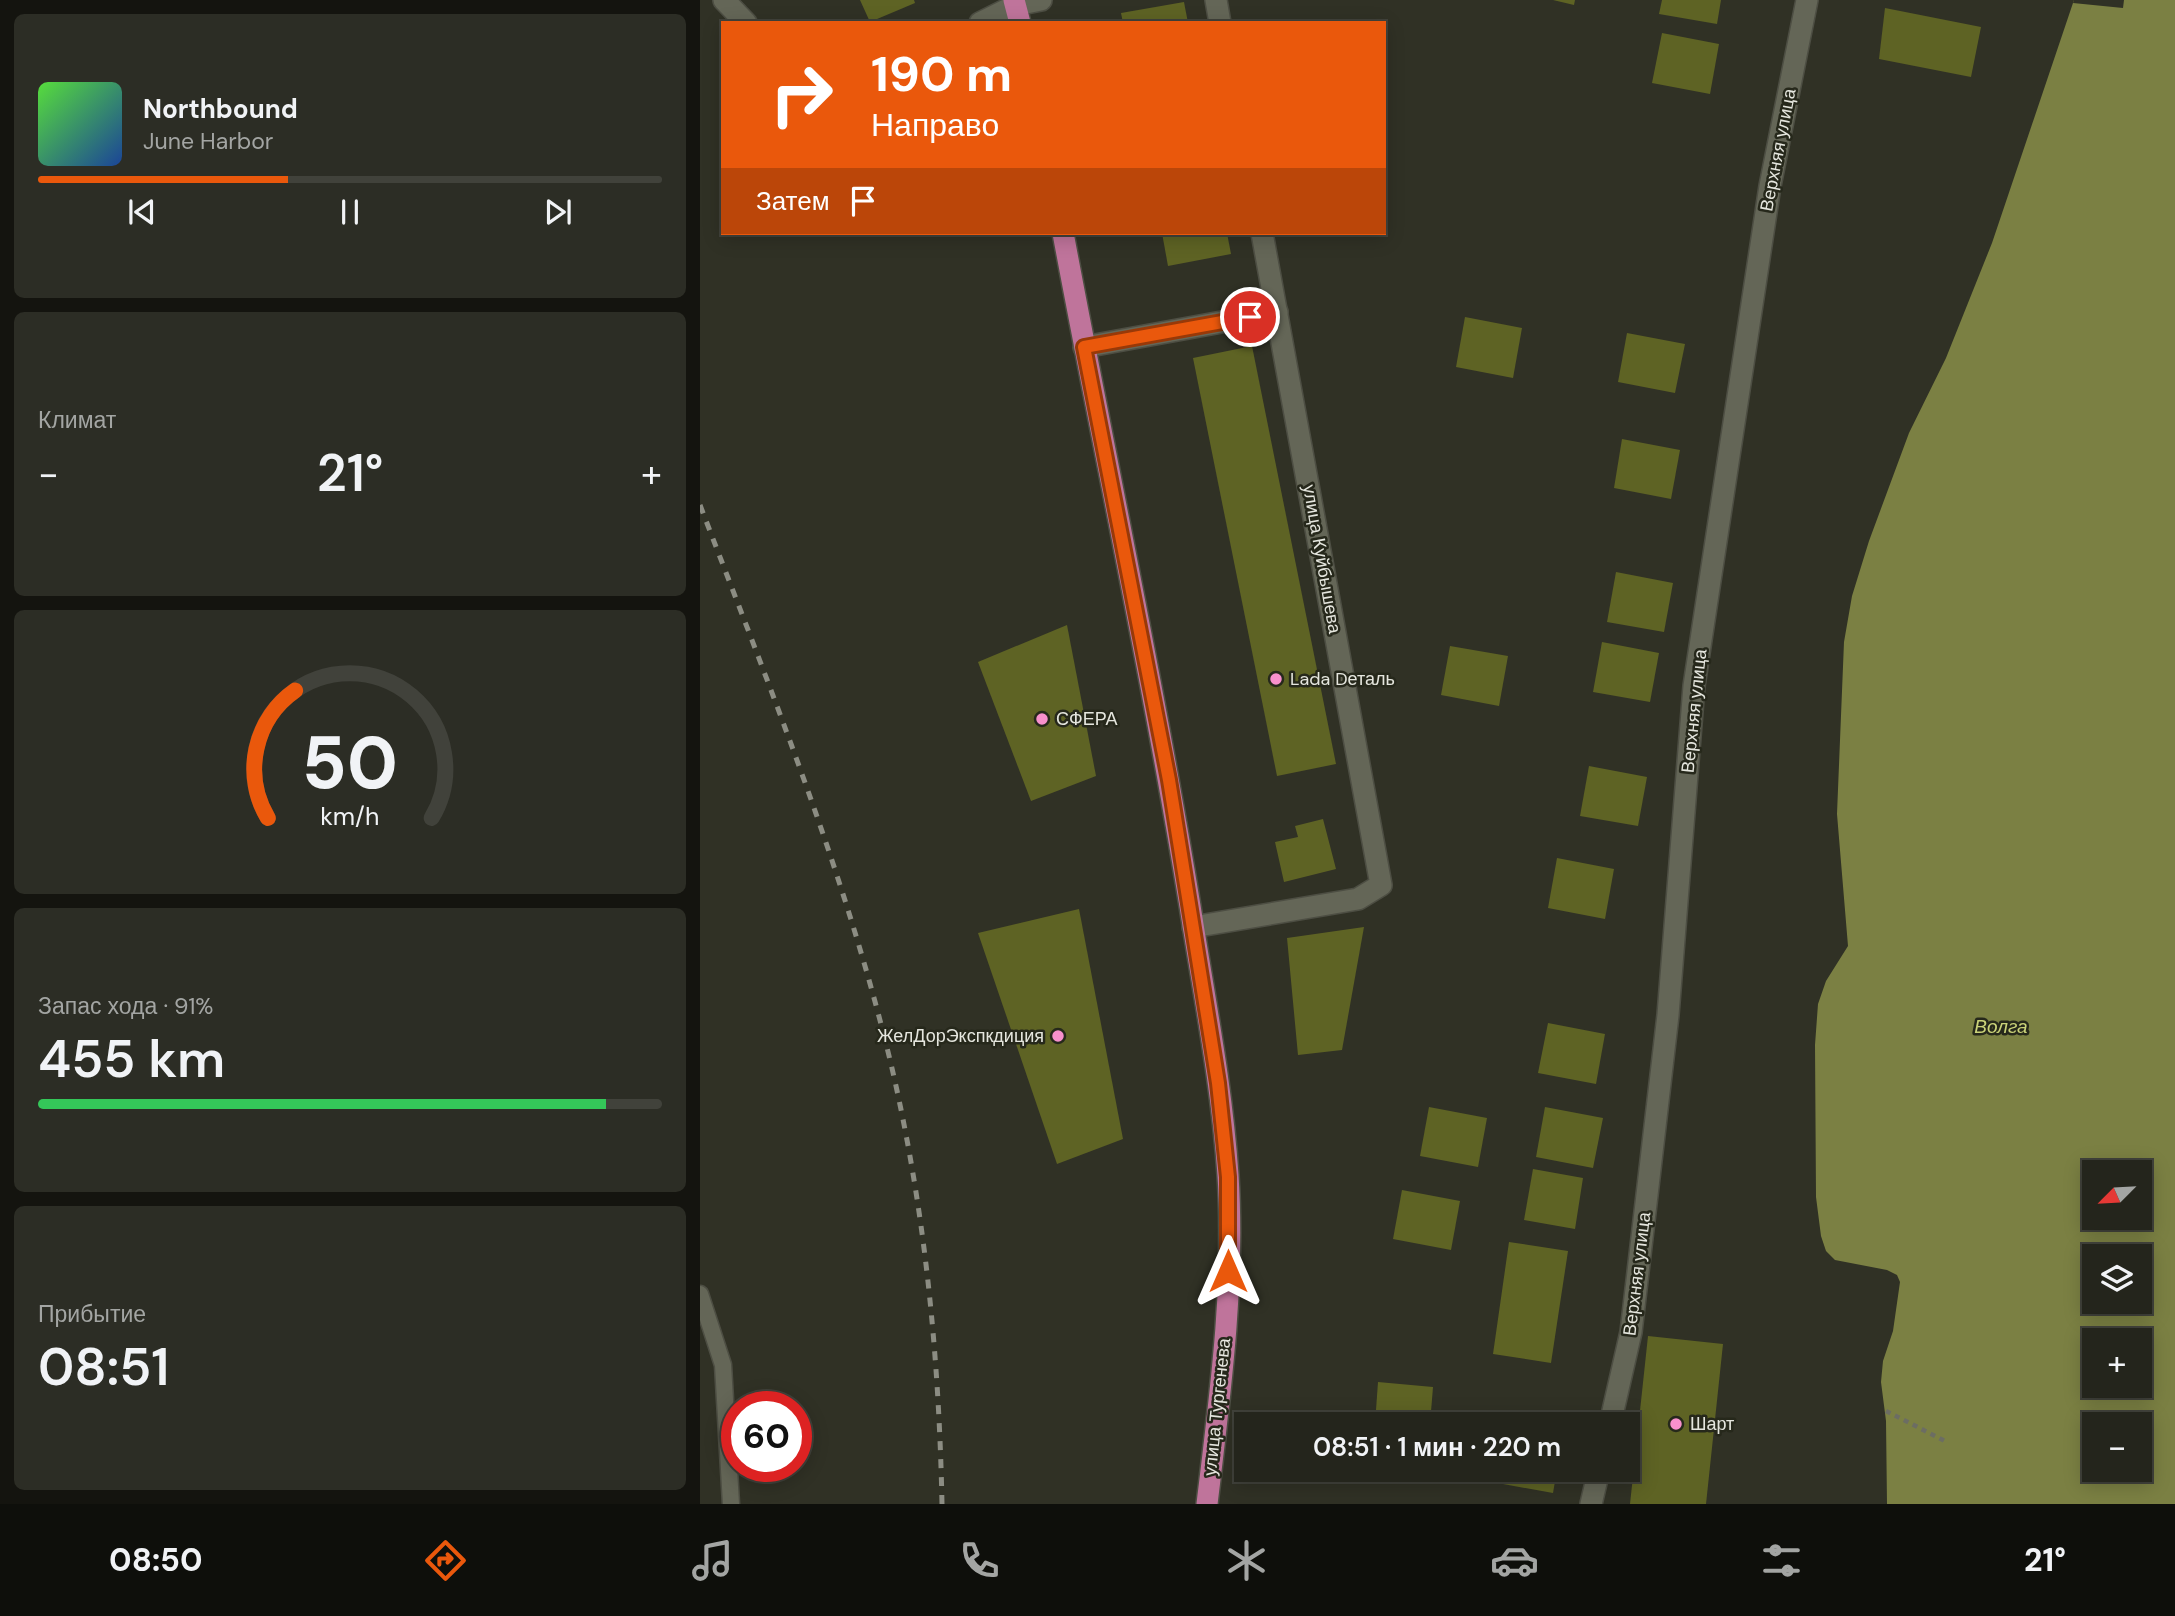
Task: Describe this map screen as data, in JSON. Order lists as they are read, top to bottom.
{
  "streets": {
    "main road": ["улица Тургенева"],
    "street": ["Верхняя улица", "улица Куйбышева"]
  },
  "crossings": [
    ["улица Куйбышева", "улица Тургенева"]
  ],
  "water": ["Волга"],
  "places": [
    "Lada Dеталь",
    "СФЕРА",
    "ЖелДорЭкспкдиция",
    "Шарт"
  ],
  "north": "bottom left",
  "page": {
    "turn": ["190 m", "Направо"],
    "song": ["Northbound", "June Harbor"],
    "then": "Затем",
    "tile": [
      "Климат",
      ["Запас хода · 91%", "455 km"],
      ["Прибытие", "08:51"]
    ],
    "heat": ["−", "21°", "+"],
    "map_buttons": ["+", "−"],
    "limit": "60",
    "trip": "08:51 · 1 мин · 220 m",
    "tabs": ["08:50", "21°"],
    "gauge": ["50", "km/h"]
  }
}
